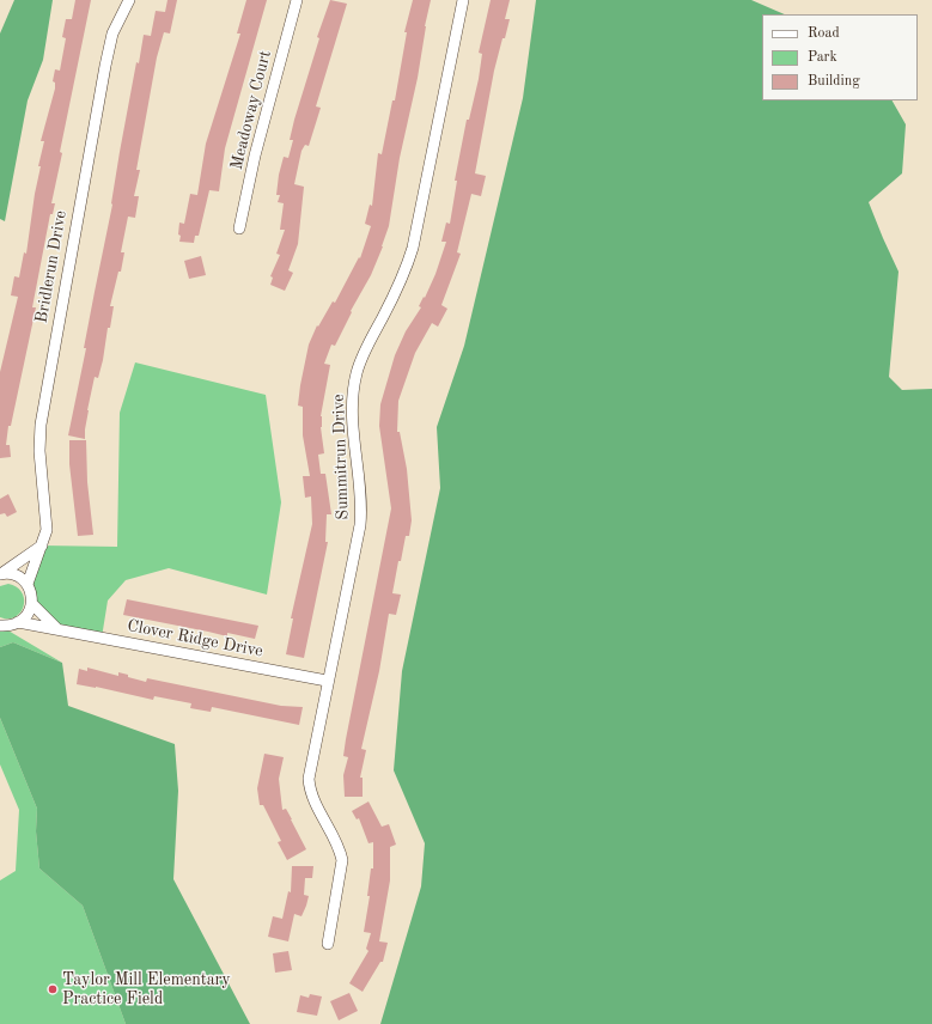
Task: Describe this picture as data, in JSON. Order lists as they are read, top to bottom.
{
  "streets": {
    "street": [
      "Meadoway Court",
      "Bridlerun Drive",
      "Summitrun Drive",
      "Clover Ridge Drive"
    ]
  },
  "crossings": [
    ["Summitrun Drive", "Clover Ridge Drive"]
  ],
  "places": ["Taylor Mill Elementary Practice Field"],
  "legend": ["Road", "Park", "Building"]
}
